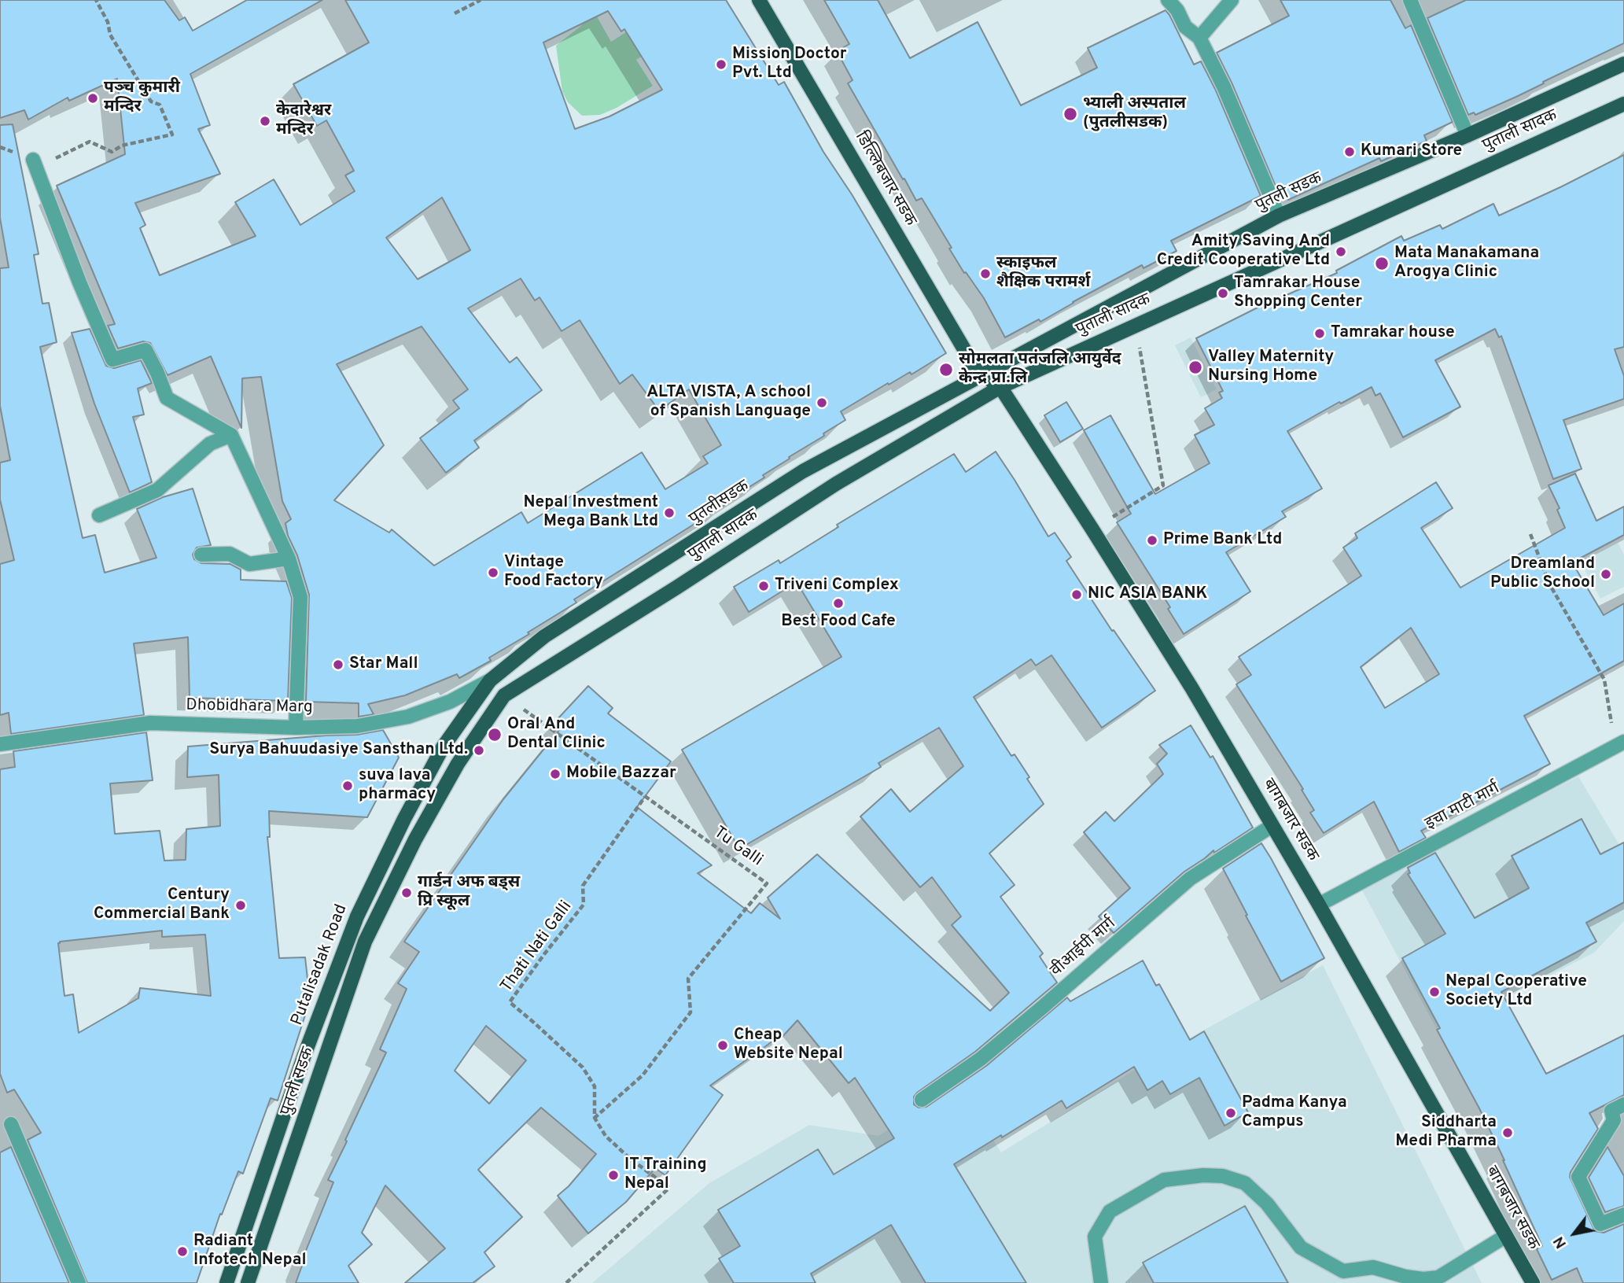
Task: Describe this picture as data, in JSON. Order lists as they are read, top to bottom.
{
  "streets": {
    "main road": [
      "पुताली सादक",
      "डिल्लिबजार सडक",
      "पुतली सडक",
      "पुतलीसडक",
      "बागबजार सडक",
      "Putalisadak Road"
    ],
    "street": ["Dhobidhara Marg", "इचा माटी मार्ग", "वीआईपी मार्ग"],
    "path": ["Tu Galli", "Thati Nati Galli"]
  },
  "crossings": [
    ["पुताली सादक", "पुतली सडक"],
    ["पुताली सादक", "बागबजार सडक"],
    ["पुताली सादक", "Tu Galli"],
    ["डिल्लिबजार सडक", "पुतली सडक"],
    ["डिल्लिबजार सडक", "पुतलीसडक"],
    ["पुतली सडक", "पुतलीसडक"],
    ["पुतली सडक", "Tu Galli"],
    ["पुतलीसडक", "Dhobidhara Marg"],
    ["पुतलीसडक", "Putalisadak Road"],
    ["Dhobidhara Marg", "Putalisadak Road"],
    ["इचा माटी मार्ग", "बागबजार सडक"],
    ["बागबजार सडक", "वीआईपी मार्ग"],
    ["Tu Galli", "Thati Nati Galli"]
  ],
  "places": [
    "Mission Doctor Pvt. Ltd",
    "पञ्च कुमारी मन्दिर",
    "भ्याली अस्पताल (पुतलीसडक)",
    "केदारेश्वर मन्दिर",
    "Kumari Store",
    "Amity Saving And Credit Cooperative Ltd",
    "Mata Manakamana Arogya Clinic",
    "स्काइफल शैक्षिक परामर्श",
    "Tamrakar House Shopping Center",
    "Tamrakar house",
    "Valley Maternity Nursing Home",
    "सोमलता पतंजलि आयुर्वेद केन्द्र प्रा.लि",
    "ALTA VISTA, A school of Spanish Language",
    "Nepal Investment Mega Bank Ltd",
    "Prime Bank Ltd",
    "Vintage Food Factory",
    "Dreamland Public School",
    "Triveni Complex",
    "NIC ASIA BANK",
    "Best Food Cafe",
    "Star Mall",
    "Oral And Dental Clinic",
    "Surya Bahuudasiye Sansthan Ltd.",
    "Mobile Bazzar",
    "suva lava pharmacy",
    "गार्डन अफ बड्स प्रि स्कूल",
    "Century Commercial Bank",
    "Nepal Cooperative Society Ltd",
    "Cheap Website Nepal",
    "Padma Kanya Campus",
    "Siddharta Medi Pharma",
    "IT Training Nepal",
    "Radiant Infotech Nepal"
  ],
  "north": "bottom left"
}
